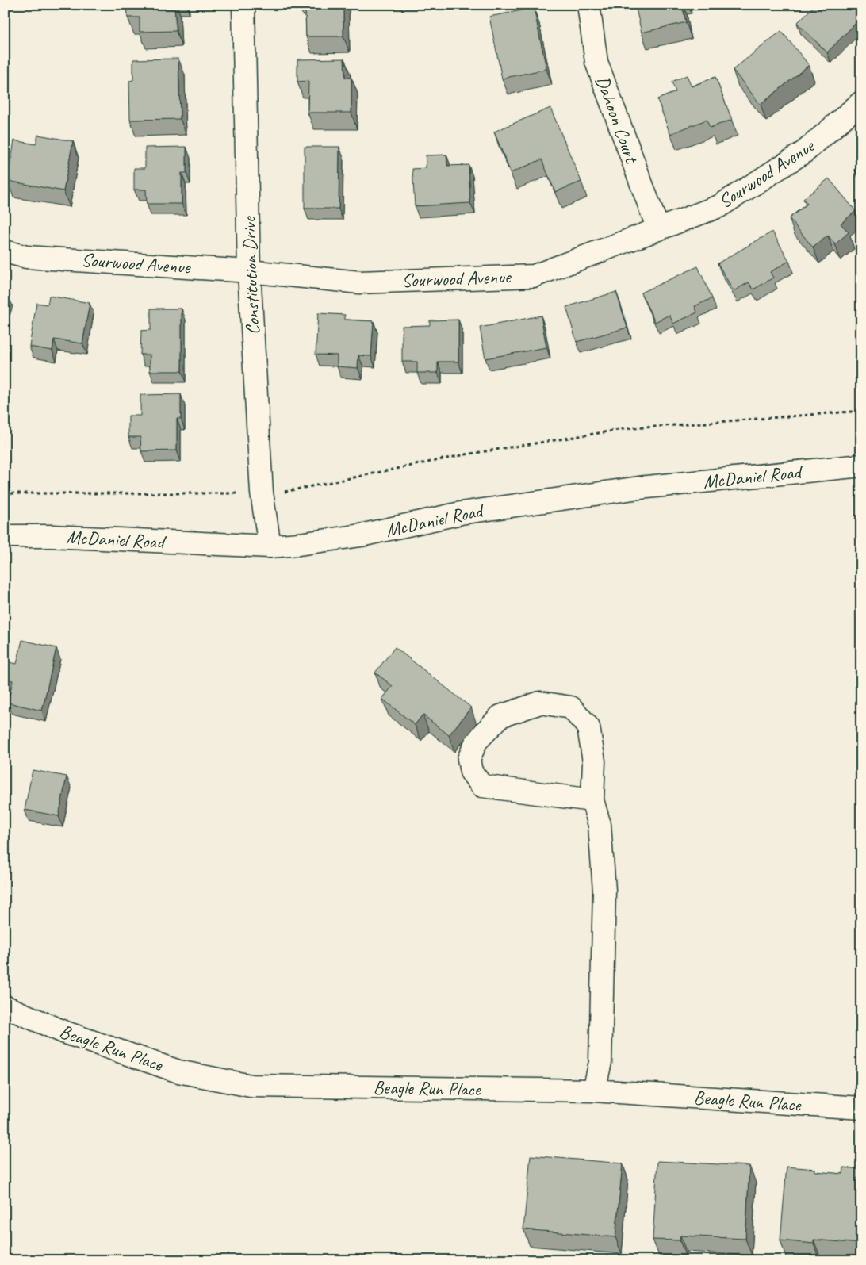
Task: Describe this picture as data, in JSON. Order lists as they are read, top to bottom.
{
  "streets": {
    "street": [
      "Dahoon Court",
      "Sourwood Avenue",
      "Constitution Drive",
      "McDaniel Road",
      "Beagle Run Place"
    ]
  },
  "crossings": [
    ["Dahoon Court", "Sourwood Avenue"],
    ["Sourwood Avenue", "Constitution Drive"],
    ["Constitution Drive", "McDaniel Road"]
  ]
}
